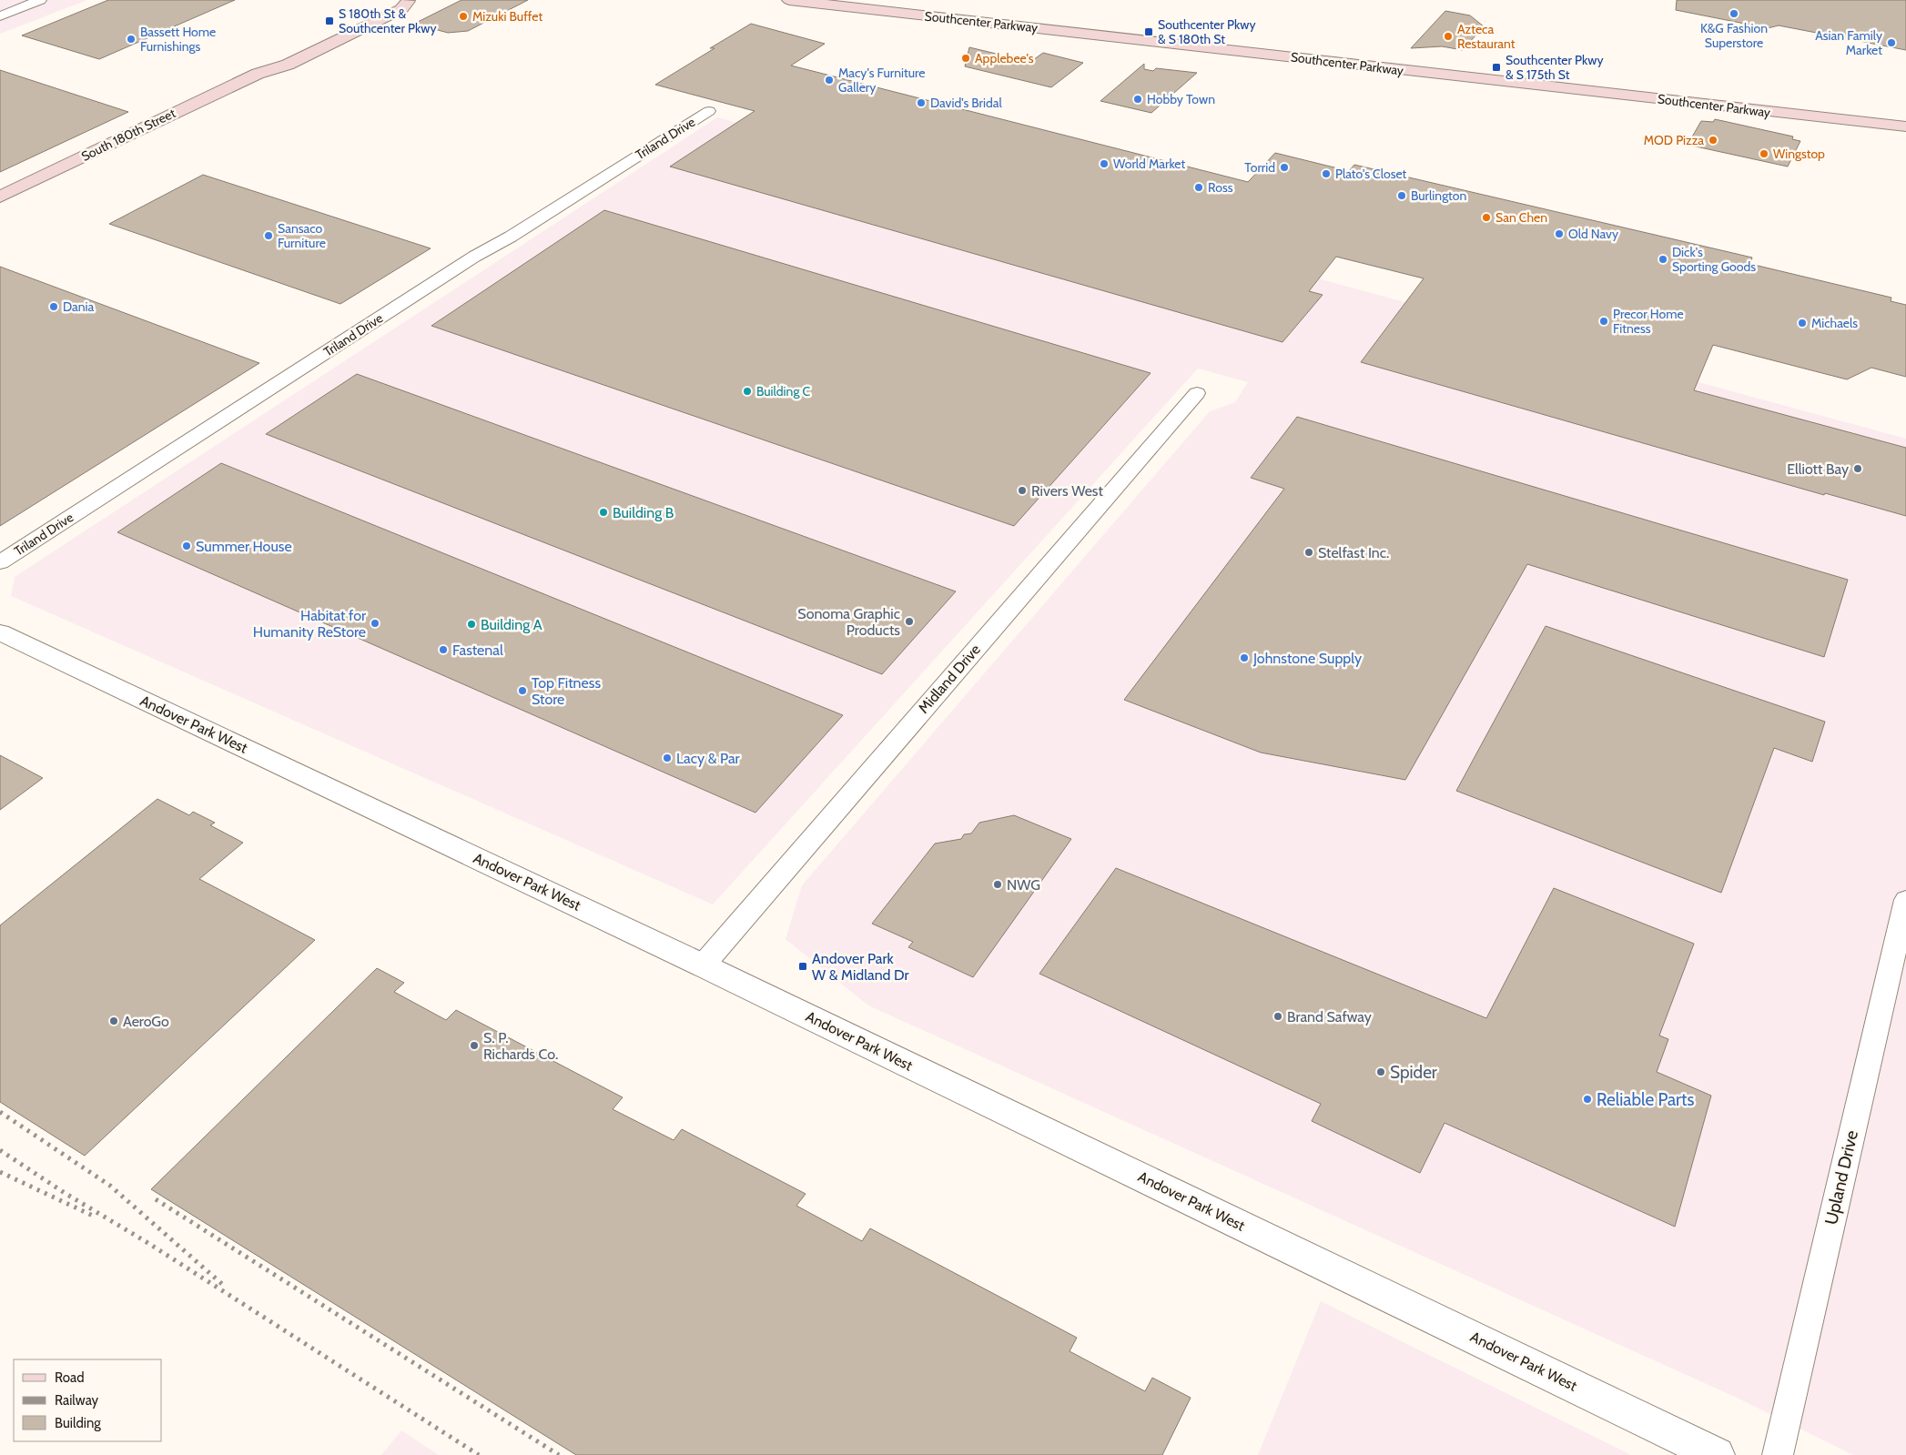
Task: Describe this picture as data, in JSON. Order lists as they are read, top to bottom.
{
  "streets": {
    "main road": ["Southcenter Parkway", "South 180th Street"],
    "street": [
      "Triland Drive",
      "Midland Drive",
      "Andover Park West",
      "Upland Drive"
    ]
  },
  "crossings": [
    ["Midland Drive", "Andover Park West"]
  ],
  "places": {
    "other": [
      "K&G Fashion Superstore",
      "Mizuki Buffet",
      "Azteca Restaurant",
      "Bassett Home Furnishings",
      "Asian Family Market",
      "Applebee's",
      "Macy's Furniture Gallery",
      "Hobby Town",
      "David's Bridal",
      "MOD Pizza",
      "Wingstop",
      "World Market",
      "Torrid",
      "Plato's Closet",
      "Ross",
      "Burlington",
      "San Chen",
      "Old Navy",
      "Sansaco Furniture",
      "Dick's Sporting Goods",
      "Dania",
      "Precor Home Fitness",
      "Michaels",
      "Building C",
      "Elliott Bay",
      "Rivers West",
      "Building B",
      "Summer House",
      "Stelfast Inc.",
      "Sonoma Graphic Products",
      "Habitat for Humanity ReStore",
      "Building A",
      "Fastenal",
      "Johnstone Supply",
      "Top Fitness Store",
      "Lacy & Par",
      "NWG",
      "Brand Safway",
      "AeroGo",
      "S. P. Richards Co.",
      "Spider",
      "Reliable Parts"
    ],
    "transit": [
      "S 180th St & Southcenter Pkwy",
      "Southcenter Pkwy & S 180th St",
      "Southcenter Pkwy & S 175th St",
      "Andover Park W & Midland Dr"
    ]
  },
  "legend": ["Road", "Railway", "Building"]
}
